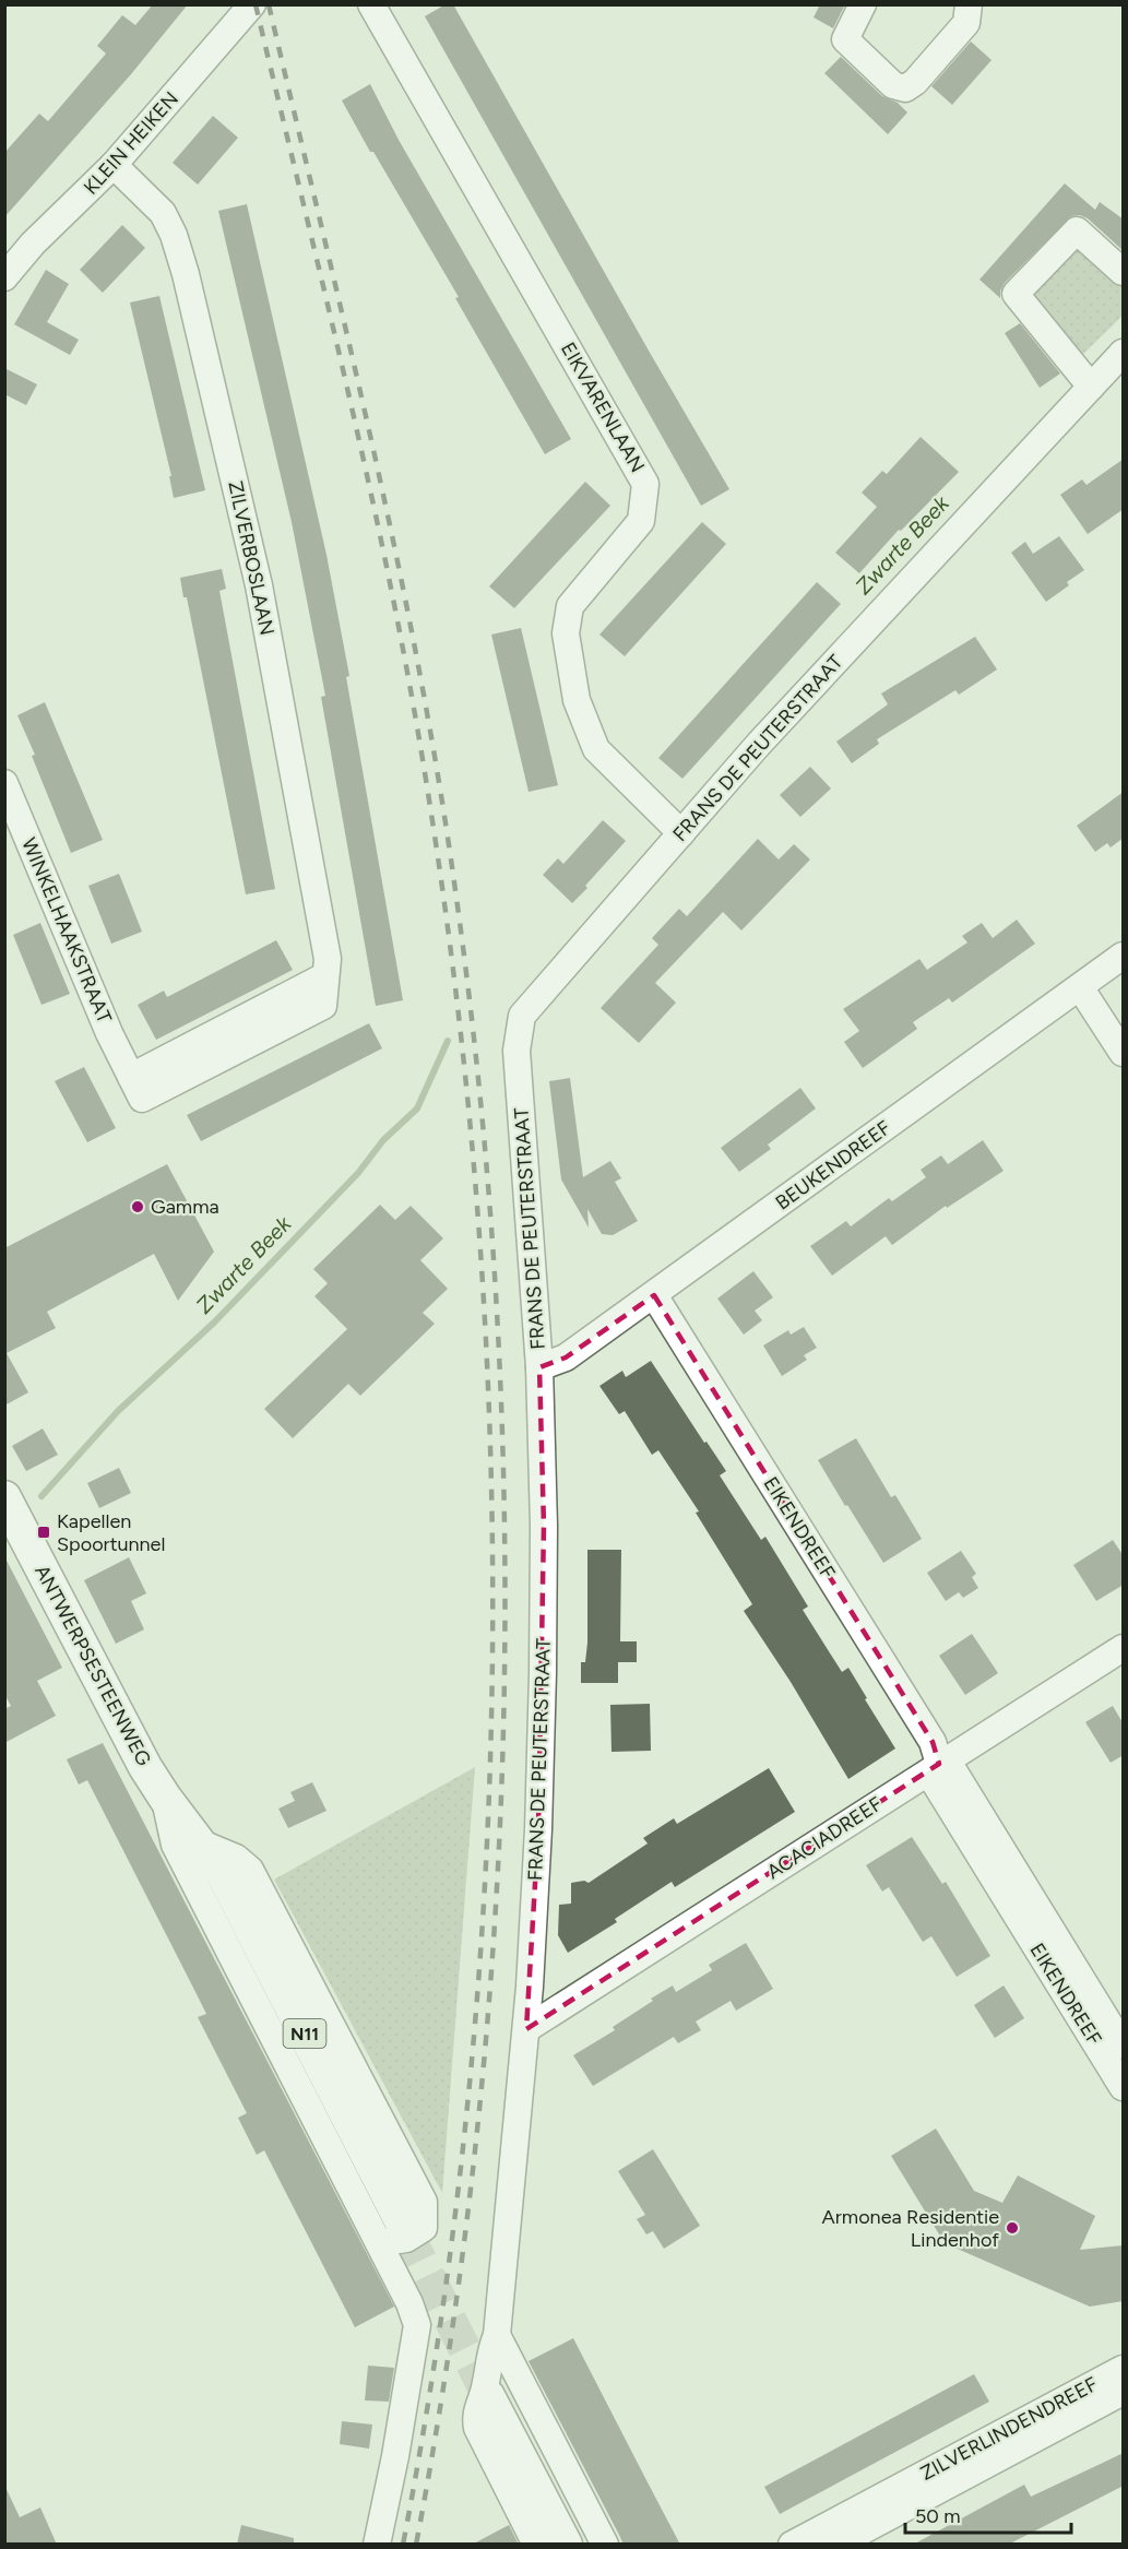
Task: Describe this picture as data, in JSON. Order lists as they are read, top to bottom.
{
  "streets": {
    "main road": ["ANTWERPSESTEENWEG", "N11"],
    "street": [
      "KLEIN HEIKEN",
      "EIKVARENLAAN",
      "ZILVERBOSLAAN",
      "FRANS DE PEUTERSTRAAT",
      "WINKELHAAKSTRAAT",
      "BEUKENDREEF",
      "EIKENDREEF",
      "ACACIADREEF",
      "ZILVERLINDENDREEF"
    ]
  },
  "crossings": [
    ["KLEIN HEIKEN", "ZILVERBOSLAAN"],
    ["EIKVARENLAAN", "FRANS DE PEUTERSTRAAT"],
    ["ZILVERBOSLAAN", "WINKELHAAKSTRAAT"],
    ["FRANS DE PEUTERSTRAAT", "BEUKENDREEF"],
    ["FRANS DE PEUTERSTRAAT", "ACACIADREEF"],
    ["BEUKENDREEF", "EIKENDREEF"],
    ["EIKENDREEF", "ACACIADREEF"]
  ],
  "water": ["Zwarte Beek"],
  "places": {
    "other": ["Gamma", "Armonea Residentie Lindenhof"],
    "transit": ["Kapellen Spoortunnel"]
  },
  "scale_bar": "50 m"
}
